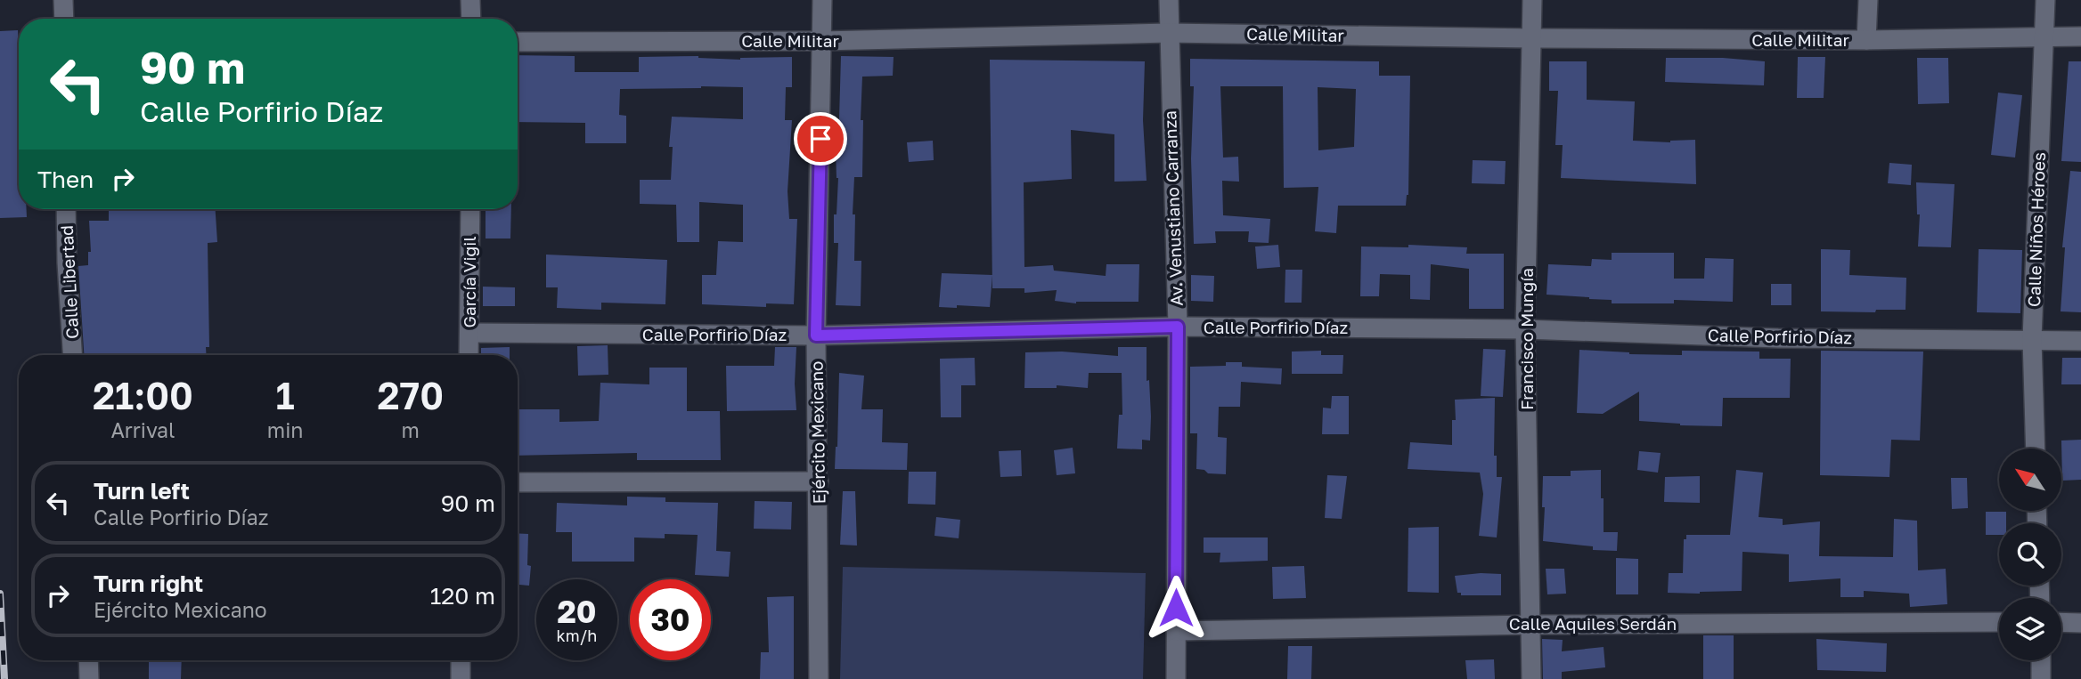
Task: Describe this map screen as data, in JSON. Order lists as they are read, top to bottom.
{
  "streets": {
    "street": [
      "Calle Militar",
      "Av. Venustiano Carranza",
      "Calle Niños Héroes",
      "Calle Libertad",
      "García Vigil",
      "Calle Porfirio Díaz",
      "Francisco Mungía",
      "Ejército Mexicano",
      "Calle Aquiles Serdán"
    ]
  },
  "crossings": [
    ["Calle Militar", "Av. Venustiano Carranza"],
    ["Calle Militar", "Calle Niños Héroes"],
    ["Calle Militar", "Francisco Mungía"],
    ["Calle Militar", "Ejército Mexicano"],
    ["Av. Venustiano Carranza", "Calle Porfirio Díaz"],
    ["Av. Venustiano Carranza", "Calle Aquiles Serdán"],
    ["Calle Niños Héroes", "Calle Porfirio Díaz"],
    ["García Vigil", "Calle Porfirio Díaz"],
    ["Calle Porfirio Díaz", "Francisco Mungía"],
    ["Calle Porfirio Díaz", "Ejército Mexicano"],
    ["Francisco Mungía", "Calle Aquiles Serdán"]
  ],
  "north": "top left",
  "page": {
    "turn": ["90 m", "Calle Porfirio Díaz"],
    "then": "Then",
    "eta": [
      "21:00",
      "Arrival",
      "1",
      "min",
      "270",
      "m"
    ],
    "list": [
      {
        "name": "Turn left",
        "note": "Calle Porfirio Díaz",
        "value": "90 m"
      },
      {
        "name": "Turn right",
        "note": "Ejército Mexicano",
        "value": "120 m"
      }
    ],
    "speed": "20 km/h",
    "limit": "30"
  }
}
